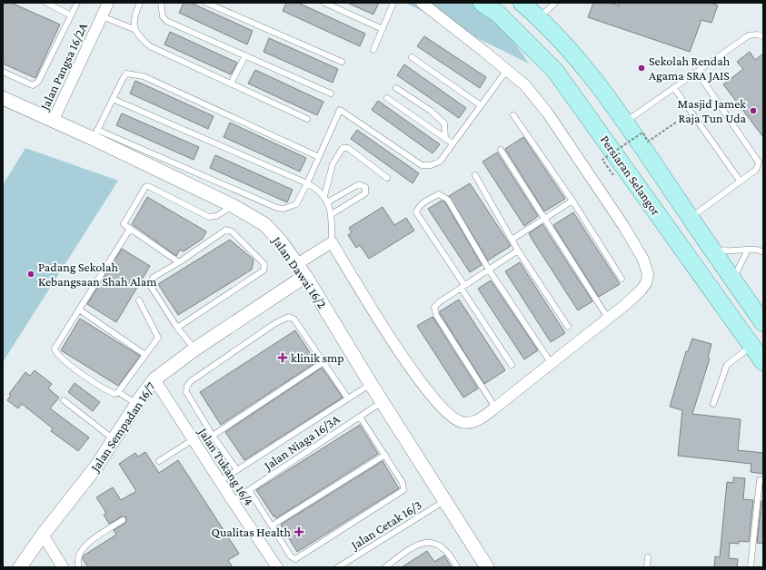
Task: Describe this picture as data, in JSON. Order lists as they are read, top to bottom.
{
  "streets": {
    "main road": ["Persiaran Selangor"],
    "street": [
      "Jalan Pangsa 16/2A",
      "Jalan Dawai 16/2",
      "Jalan Sempadan 16/7",
      "Jalan Tukang 16/4"
    ],
    "lane": ["Jalan Niaga 16/3A", "Jalan Cetak 16/3"]
  },
  "crossings": [
    ["Jalan Pangsa 16/2A", "Jalan Dawai 16/2"],
    ["Jalan Dawai 16/2", "Jalan Sempadan 16/7"],
    ["Jalan Dawai 16/2", "Jalan Niaga 16/3A"],
    ["Jalan Dawai 16/2", "Jalan Cetak 16/3"],
    ["Jalan Sempadan 16/7", "Jalan Tukang 16/4"],
    ["Jalan Niaga 16/3A", "Jalan Tukang 16/4"]
  ],
  "places": {
    "other": ["Sekolah Rendah Agama SRA JAIS", "Masjid Jamek Raja Tun Uda", "Padang Sekolah Kebangsaan Shah Alam"],
    "health": ["klinik smp", "Qualitas Health"]
  }
}
